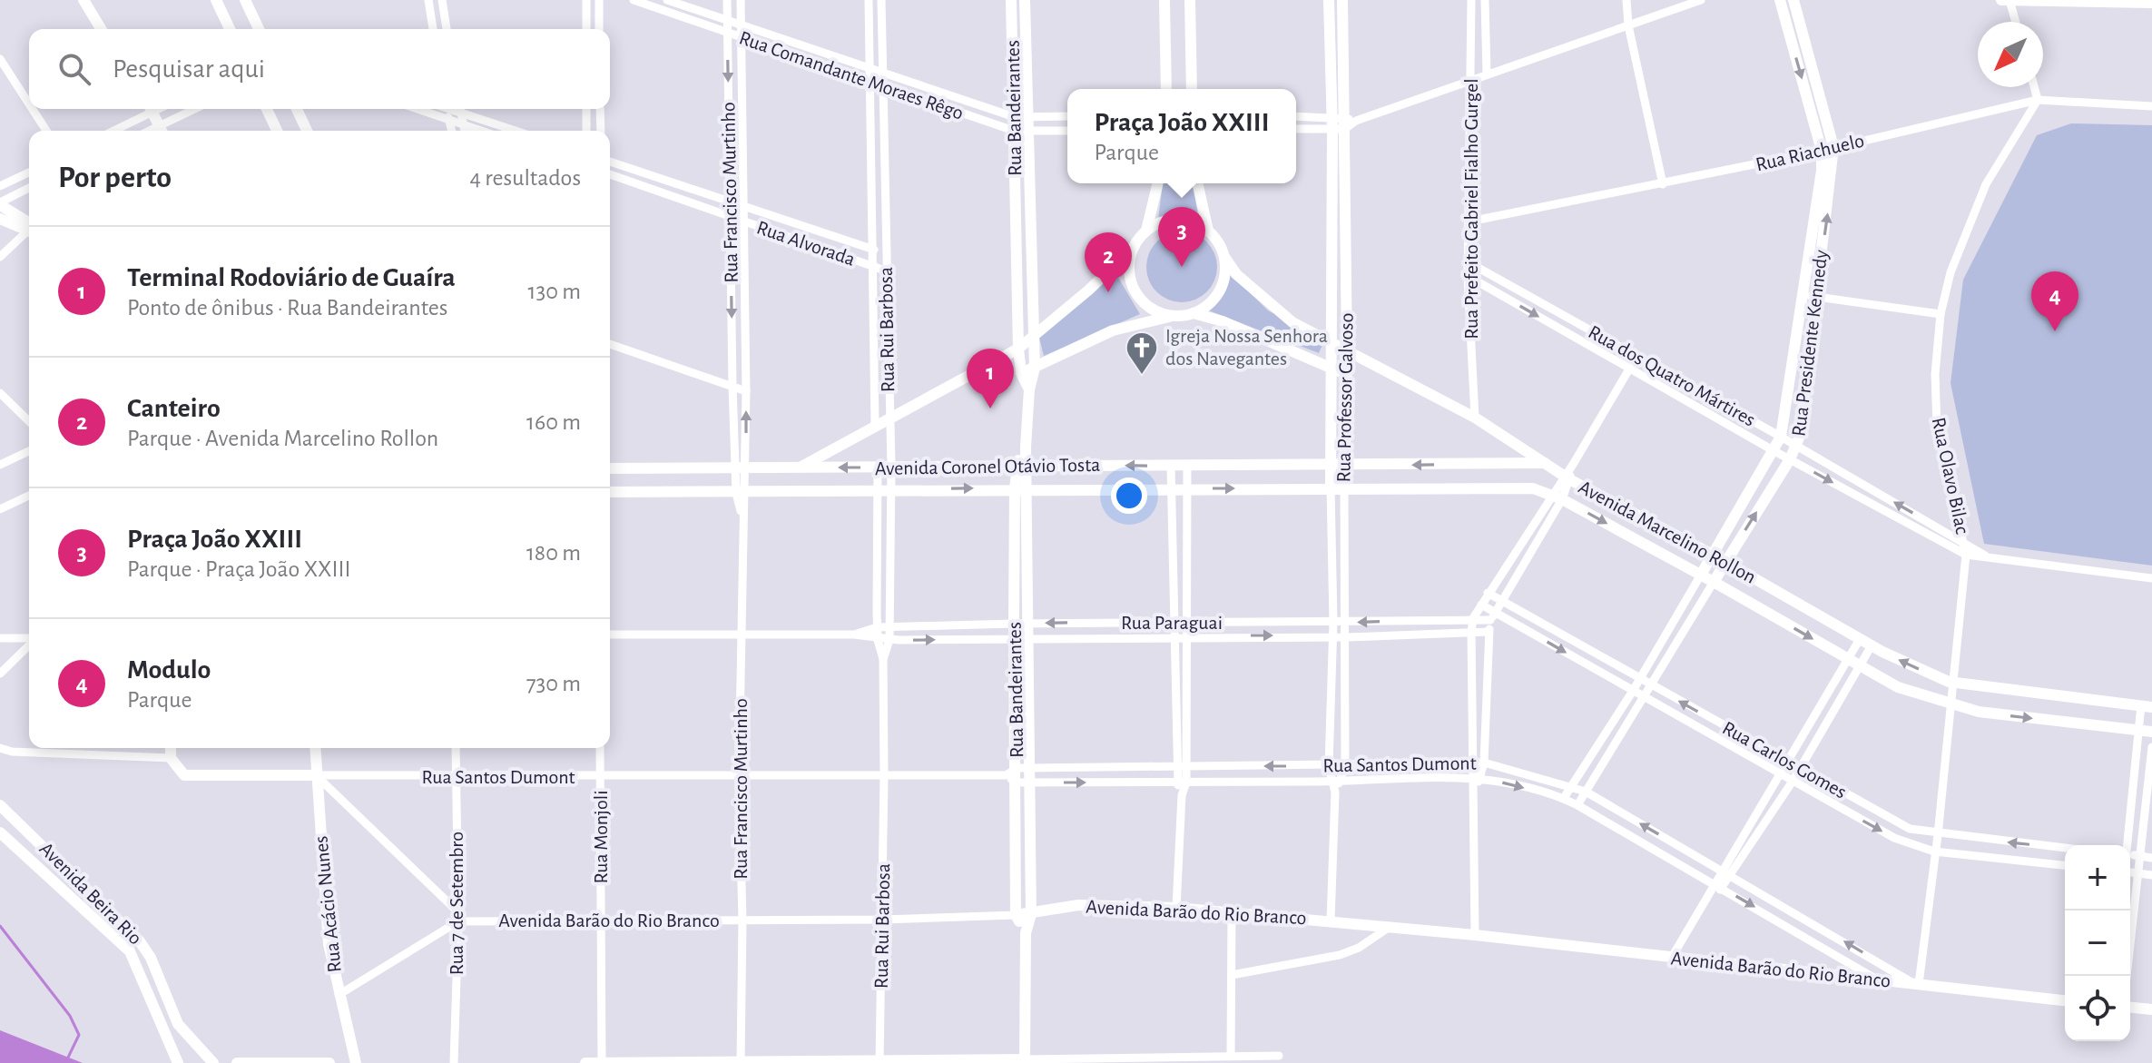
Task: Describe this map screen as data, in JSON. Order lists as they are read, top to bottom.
{
  "streets": {
    "street": [
      "Rua Comandante Moraes Rêgo",
      "Rua Bandeirantes",
      "Rua Riachuelo",
      "Rua Francisco Murtinho",
      "Rua Prefeito Gabriel Fialho Gurgel",
      "Rua Alvorada",
      "Rua Rui Barbosa",
      "Rua Presidente Kennedy",
      "Rua dos Quatro Mártires",
      "Rua Professor Galvoso",
      "Avenida Coronel Otávio Tosta",
      "Rua Olavo Bilac",
      "Avenida Marcelino Rollon",
      "Rua Paraguai",
      "Rua Carlos Gomes",
      "Rua Santos Dumont",
      "Rua Monjoli",
      "Avenida Beira Rio",
      "Rua 7 de Setembro",
      "Rua Acácio Nunes",
      "Avenida Barão do Rio Branco"
    ]
  },
  "crossings": [
    ["Rua Comandante Moraes Rêgo", "Rua Bandeirantes"],
    ["Rua Comandante Moraes Rêgo", "Rua Francisco Murtinho"],
    ["Rua Comandante Moraes Rêgo", "Rua Rui Barbosa"],
    ["Rua Bandeirantes", "Avenida Coronel Otávio Tosta"],
    ["Rua Bandeirantes", "Rua Paraguai"],
    ["Rua Bandeirantes", "Rua Santos Dumont"],
    ["Rua Bandeirantes", "Avenida Barão do Rio Branco"],
    ["Rua Riachuelo", "Rua Prefeito Gabriel Fialho Gurgel"],
    ["Rua Riachuelo", "Rua Presidente Kennedy"],
    ["Rua Riachuelo", "Rua Olavo Bilac"],
    ["Rua Francisco Murtinho", "Rua Alvorada"],
    ["Rua Francisco Murtinho", "Avenida Coronel Otávio Tosta"],
    ["Rua Francisco Murtinho", "Rua Paraguai"],
    ["Rua Francisco Murtinho", "Rua Santos Dumont"],
    ["Rua Francisco Murtinho", "Avenida Barão do Rio Branco"],
    ["Rua Prefeito Gabriel Fialho Gurgel", "Rua dos Quatro Mártires"],
    ["Rua Prefeito Gabriel Fialho Gurgel", "Avenida Marcelino Rollon"],
    ["Rua Alvorada", "Rua Rui Barbosa"],
    ["Rua Rui Barbosa", "Avenida Coronel Otávio Tosta"],
    ["Rua Rui Barbosa", "Rua Paraguai"],
    ["Rua Rui Barbosa", "Rua Santos Dumont"],
    ["Rua Rui Barbosa", "Avenida Barão do Rio Branco"],
    ["Rua Presidente Kennedy", "Rua dos Quatro Mártires"],
    ["Rua Presidente Kennedy", "Avenida Marcelino Rollon"],
    ["Rua Presidente Kennedy", "Rua Carlos Gomes"],
    ["Rua Presidente Kennedy", "Rua Santos Dumont"],
    ["Rua dos Quatro Mártires", "Rua Olavo Bilac"],
    ["Rua Professor Galvoso", "Avenida Coronel Otávio Tosta"],
    ["Rua Professor Galvoso", "Avenida Marcelino Rollon"],
    ["Rua Professor Galvoso", "Rua Paraguai"],
    ["Rua Professor Galvoso", "Rua Santos Dumont"],
    ["Rua Professor Galvoso", "Avenida Barão do Rio Branco"],
    ["Avenida Coronel Otávio Tosta", "Avenida Marcelino Rollon"],
    ["Rua Olavo Bilac", "Avenida Marcelino Rollon"],
    ["Rua Olavo Bilac", "Rua Carlos Gomes"],
    ["Rua Olavo Bilac", "Rua Santos Dumont"],
    ["Rua Olavo Bilac", "Avenida Barão do Rio Branco"],
    ["Rua Paraguai", "Rua Carlos Gomes"],
    ["Rua Santos Dumont", "Rua Monjoli"],
    ["Rua Santos Dumont", "Rua 7 de Setembro"],
    ["Rua Santos Dumont", "Rua Acácio Nunes"],
    ["Rua Santos Dumont", "Avenida Barão do Rio Branco"],
    ["Rua Monjoli", "Avenida Barão do Rio Branco"],
    ["Rua 7 de Setembro", "Avenida Barão do Rio Branco"]
  ],
  "places": {
    "church": ["Igreja Nossa Senhora dos Navegantes"]
  },
  "north": "bottom left",
  "page": {
    "search": "Pesquisar aqui",
    "popup": ["Praça João XXIII", "Parque"],
    "heading": ["Por perto", "4 resultados"],
    "pins": [
      "3",
      "2",
      "4",
      "1"
    ],
    "list": [
      {
        "mark": "1",
        "name": "Terminal Rodoviário de Guaíra",
        "note": "Ponto de ônibus · Rua Bandeirantes",
        "value": "130 m"
      },
      {
        "mark": "2",
        "name": "Canteiro",
        "note": "Parque · Avenida Marcelino Rollon",
        "value": "160 m"
      },
      {
        "mark": "3",
        "name": "Praça João XXIII",
        "note": "Parque · Praça João XXIII",
        "value": "180 m"
      },
      {
        "mark": "4",
        "name": "Modulo",
        "note": "Parque",
        "value": "730 m"
      }
    ],
    "map_buttons": ["+", "−"]
  }
}
